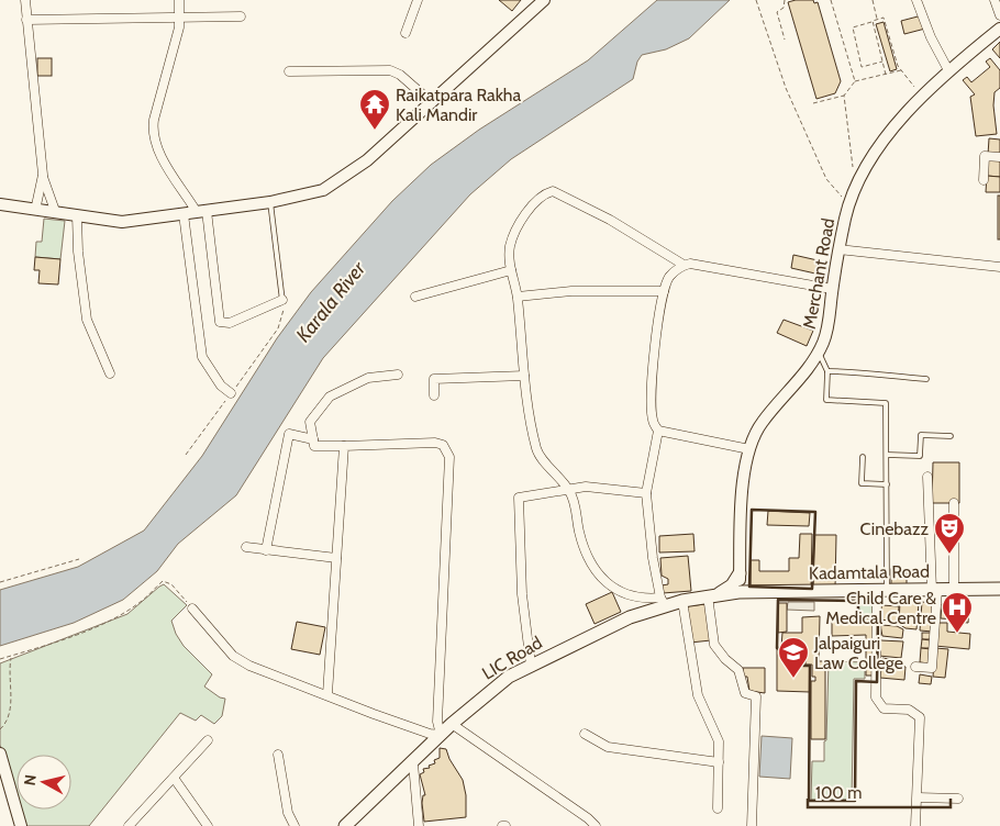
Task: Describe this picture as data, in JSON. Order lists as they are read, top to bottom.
{
  "streets": {
    "main road": ["Kadamtala Road", "LIC Road"],
    "street": ["Merchant Road"]
  },
  "crossings": [
    ["Merchant Road", "Kadamtala Road"],
    ["Merchant Road", "LIC Road"],
    ["Kadamtala Road", "LIC Road"]
  ],
  "water": ["Karala River"],
  "places": {
    "temple": ["Raikatpara Rakha Kali Mandir"],
    "theatre": ["Cinebazz"],
    "hospital": ["Child Care & Medical Centre"],
    "school or university": ["Jalpaiguri Law College"]
  },
  "scale_bar": "100 m",
  "north": "left"
}
